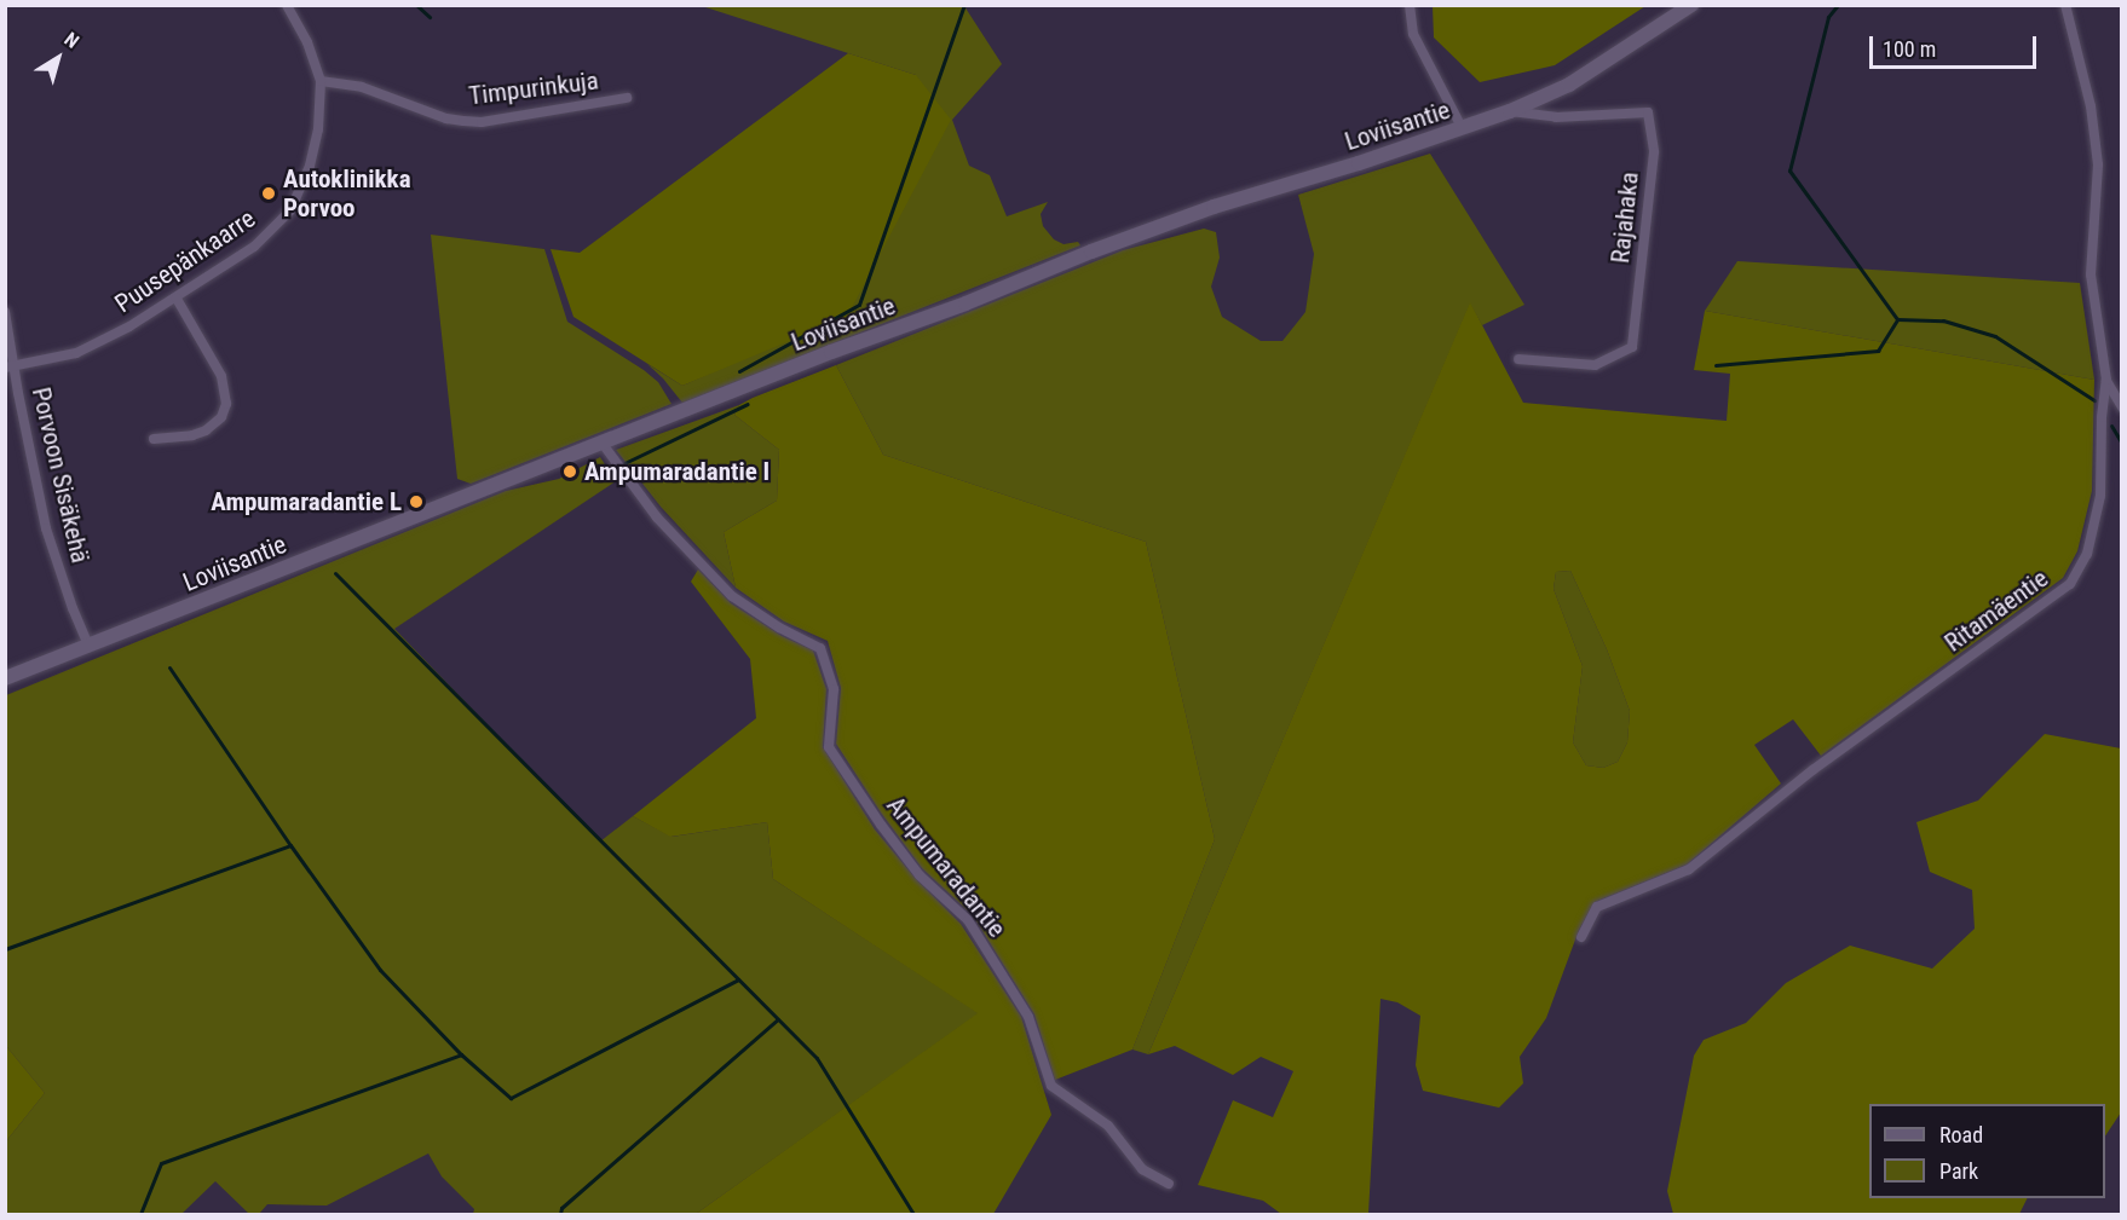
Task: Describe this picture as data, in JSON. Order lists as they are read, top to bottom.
{
  "streets": {
    "main road": ["Loviisantie"],
    "street": [
      "Timpurinkuja",
      "Rajahaka",
      "Puusepänkaarre",
      "Porvoon Sisäkehä",
      "Ritamäentie",
      "Ampumaradantie"
    ]
  },
  "crossings": [
    ["Timpurinkuja", "Puusepänkaarre"],
    ["Loviisantie", "Rajahaka"],
    ["Loviisantie", "Porvoon Sisäkehä"],
    ["Loviisantie", "Ampumaradantie"],
    ["Puusepänkaarre", "Porvoon Sisäkehä"]
  ],
  "places": ["Autoklinikka Porvoo", "Ampumaradantie I", "Ampumaradantie L"],
  "legend": ["Road", "Park"],
  "scale_bar": "100 m",
  "north": "top right"
}
